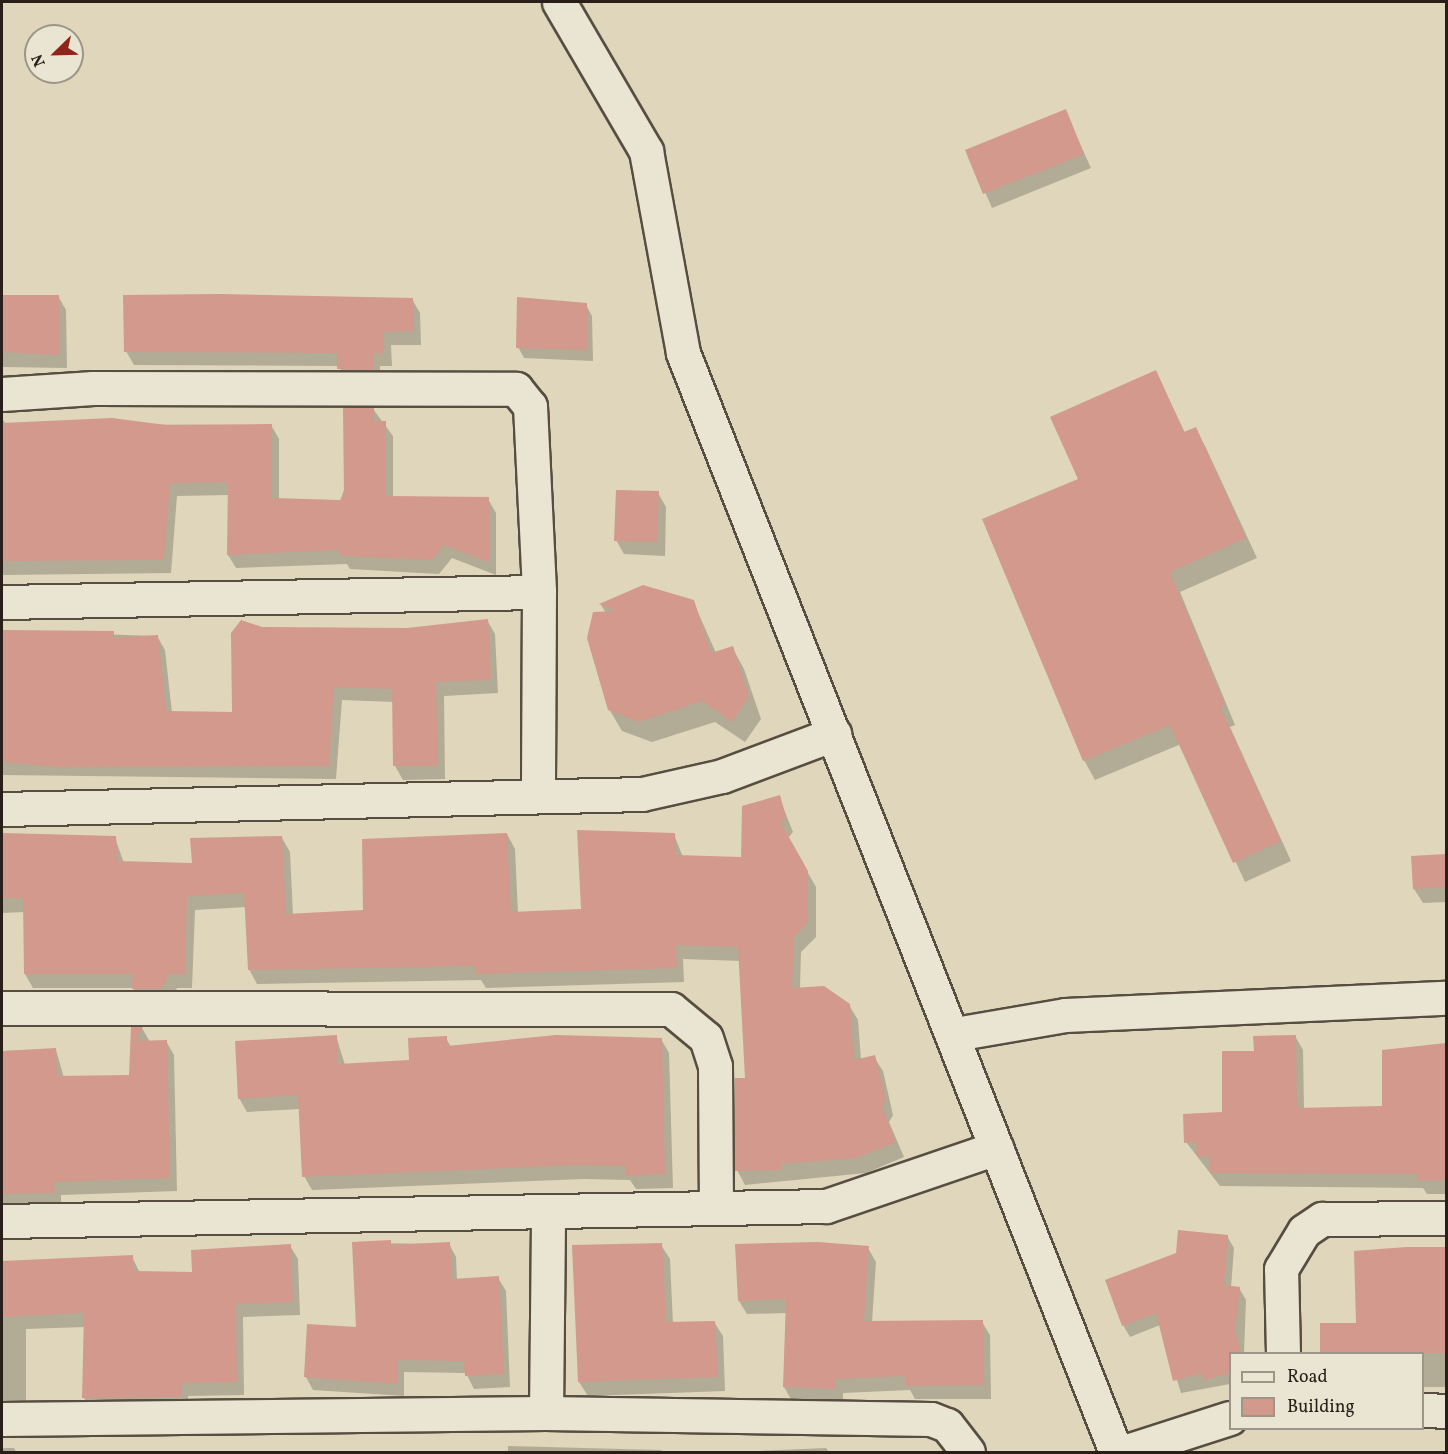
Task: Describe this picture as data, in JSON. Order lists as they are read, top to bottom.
{
  "legend": ["Road", "Building"],
  "north": "bottom left"
}
